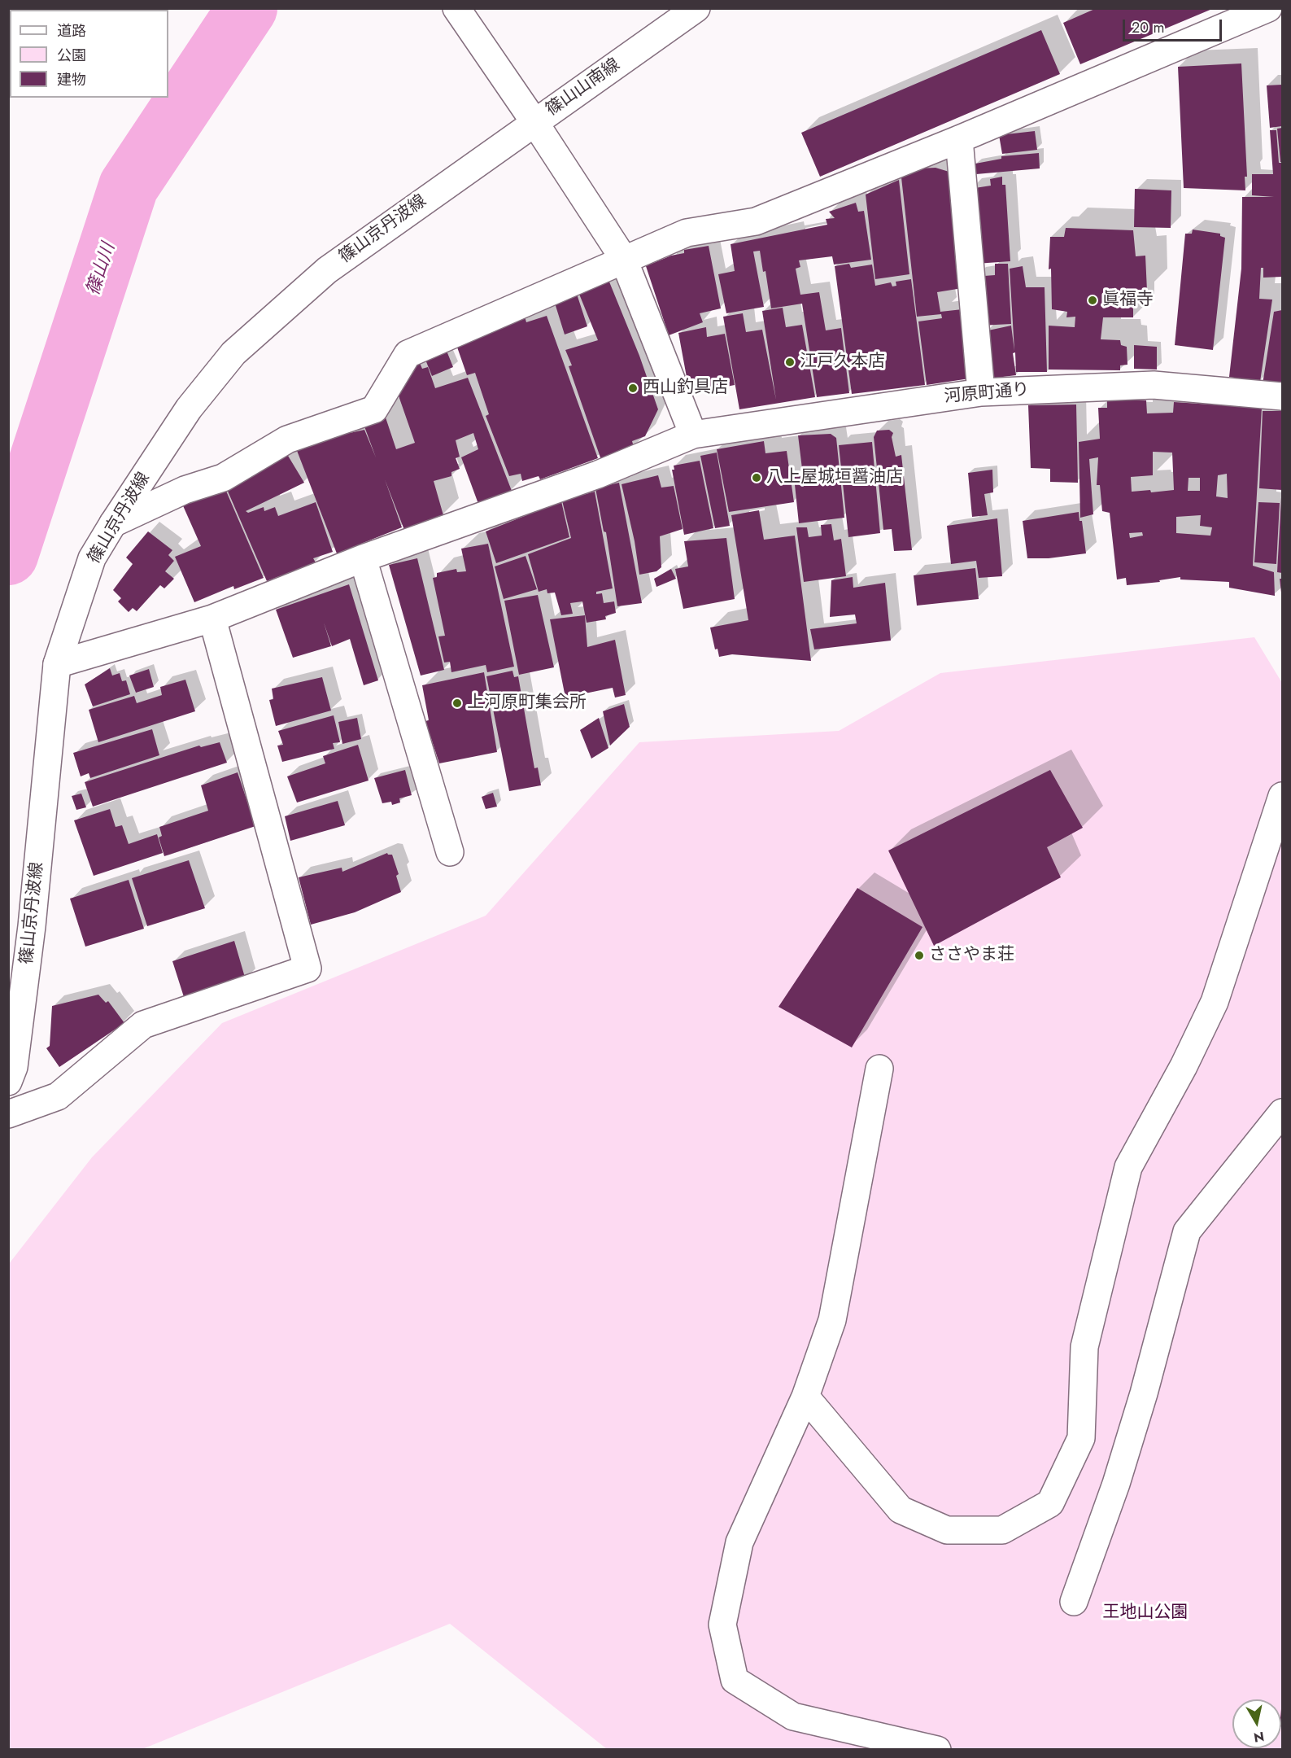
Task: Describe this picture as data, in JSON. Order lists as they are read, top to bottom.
{
  "streets": {
    "street": ["篠山山南線", "篠山京丹波線", "河原町通り"]
  },
  "crossings": [
    ["篠山山南線", "篠山京丹波線"],
    ["篠山京丹波線", "河原町通り"]
  ],
  "water": ["篠山川"],
  "parks": ["王地山公園"],
  "places": [
    "眞福寺",
    "江戸久本店",
    "西山釣具店",
    "八上屋城垣醤油店",
    "上河原町集会所",
    "ささやま荘"
  ],
  "legend": ["道路", "公園", "建物"],
  "scale_bar": "20 m",
  "north": "bottom"
}
